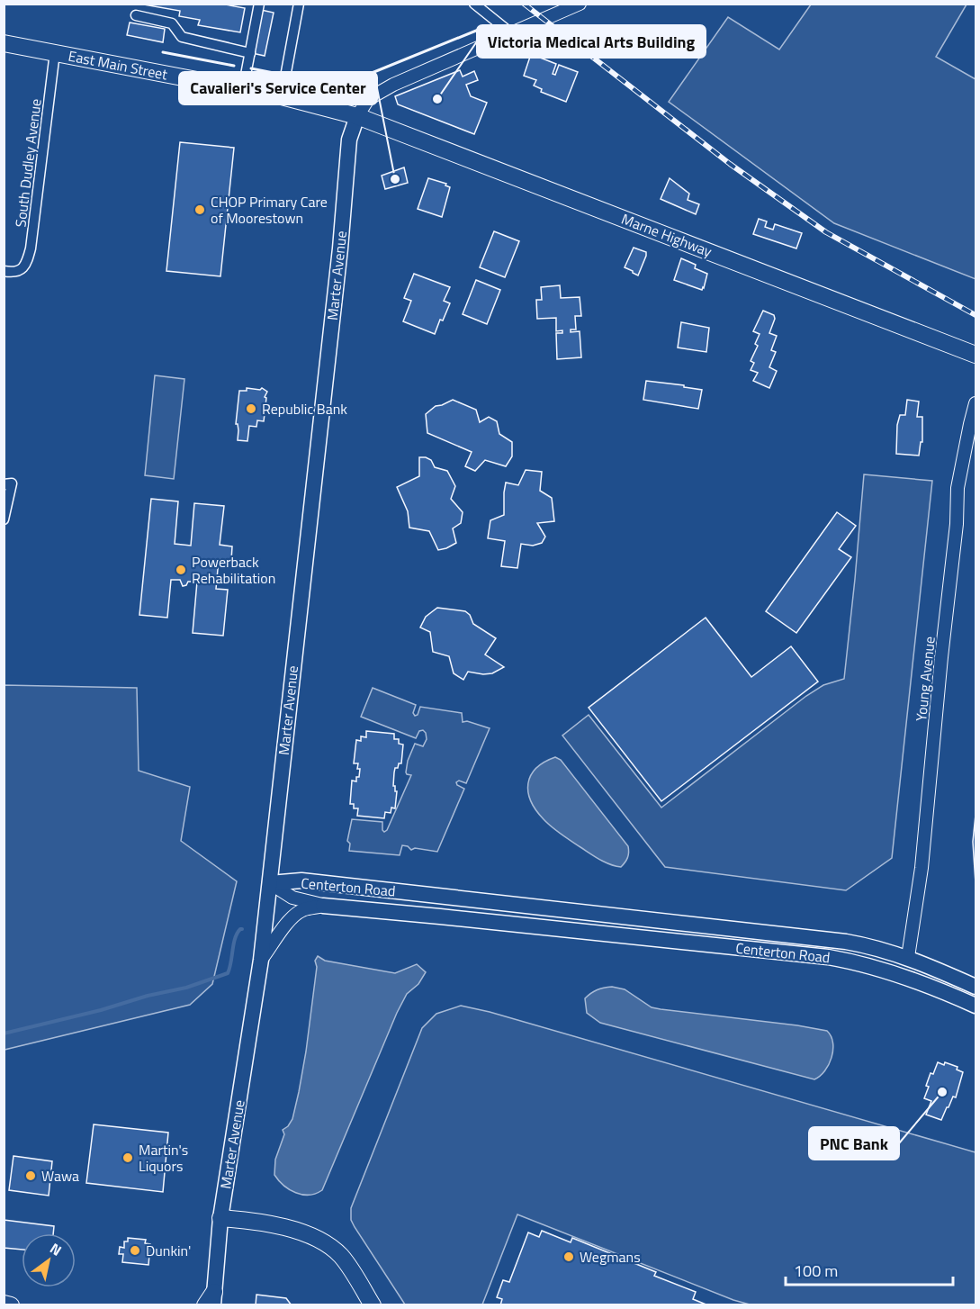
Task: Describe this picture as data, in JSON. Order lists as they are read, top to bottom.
{
  "streets": {
    "main road": [
      "East Main Street",
      "Marne Highway",
      "Marter Avenue",
      "Centerton Road"
    ],
    "street": ["South Dudley Avenue", "Young Avenue"]
  },
  "crossings": [
    ["East Main Street", "South Dudley Avenue"],
    ["East Main Street", "Marne Highway"],
    ["East Main Street", "Marter Avenue"],
    ["Marne Highway", "Marter Avenue"],
    ["Marter Avenue", "Centerton Road"],
    ["Young Avenue", "Centerton Road"]
  ],
  "places": [
    "Victoria Medical Arts Building",
    "Cavalieri's Service Center",
    "CHOP Primary Care of Moorestown",
    "Republic Bank",
    "Powerback Rehabilitation",
    "PNC Bank",
    "Martin's Liquors",
    "Wawa",
    "Dunkin'",
    "Wegmans"
  ],
  "scale_bar": "100 m",
  "north": "top right"
}
